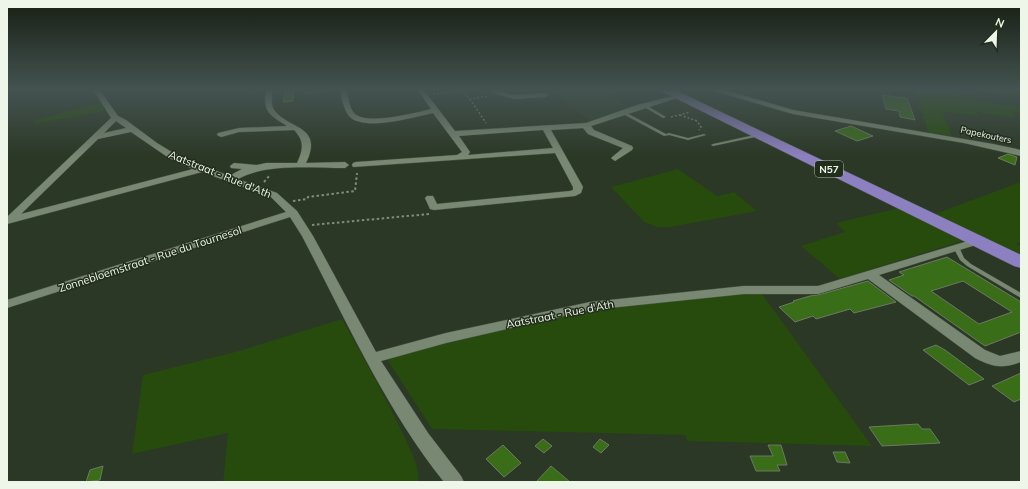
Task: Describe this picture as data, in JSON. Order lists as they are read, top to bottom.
{
  "streets": {
    "main road": ["N57"],
    "street": ["Papekouters", "Aatstraat - Rue d'Ath", "Zonnebloemstraat - Rue du Tournesol"]
  },
  "crossings": [
    ["N57", "Aatstraat - Rue d'Ath"],
    ["Aatstraat - Rue d'Ath", "Zonnebloemstraat - Rue du Tournesol"]
  ],
  "north": "top right"
}
